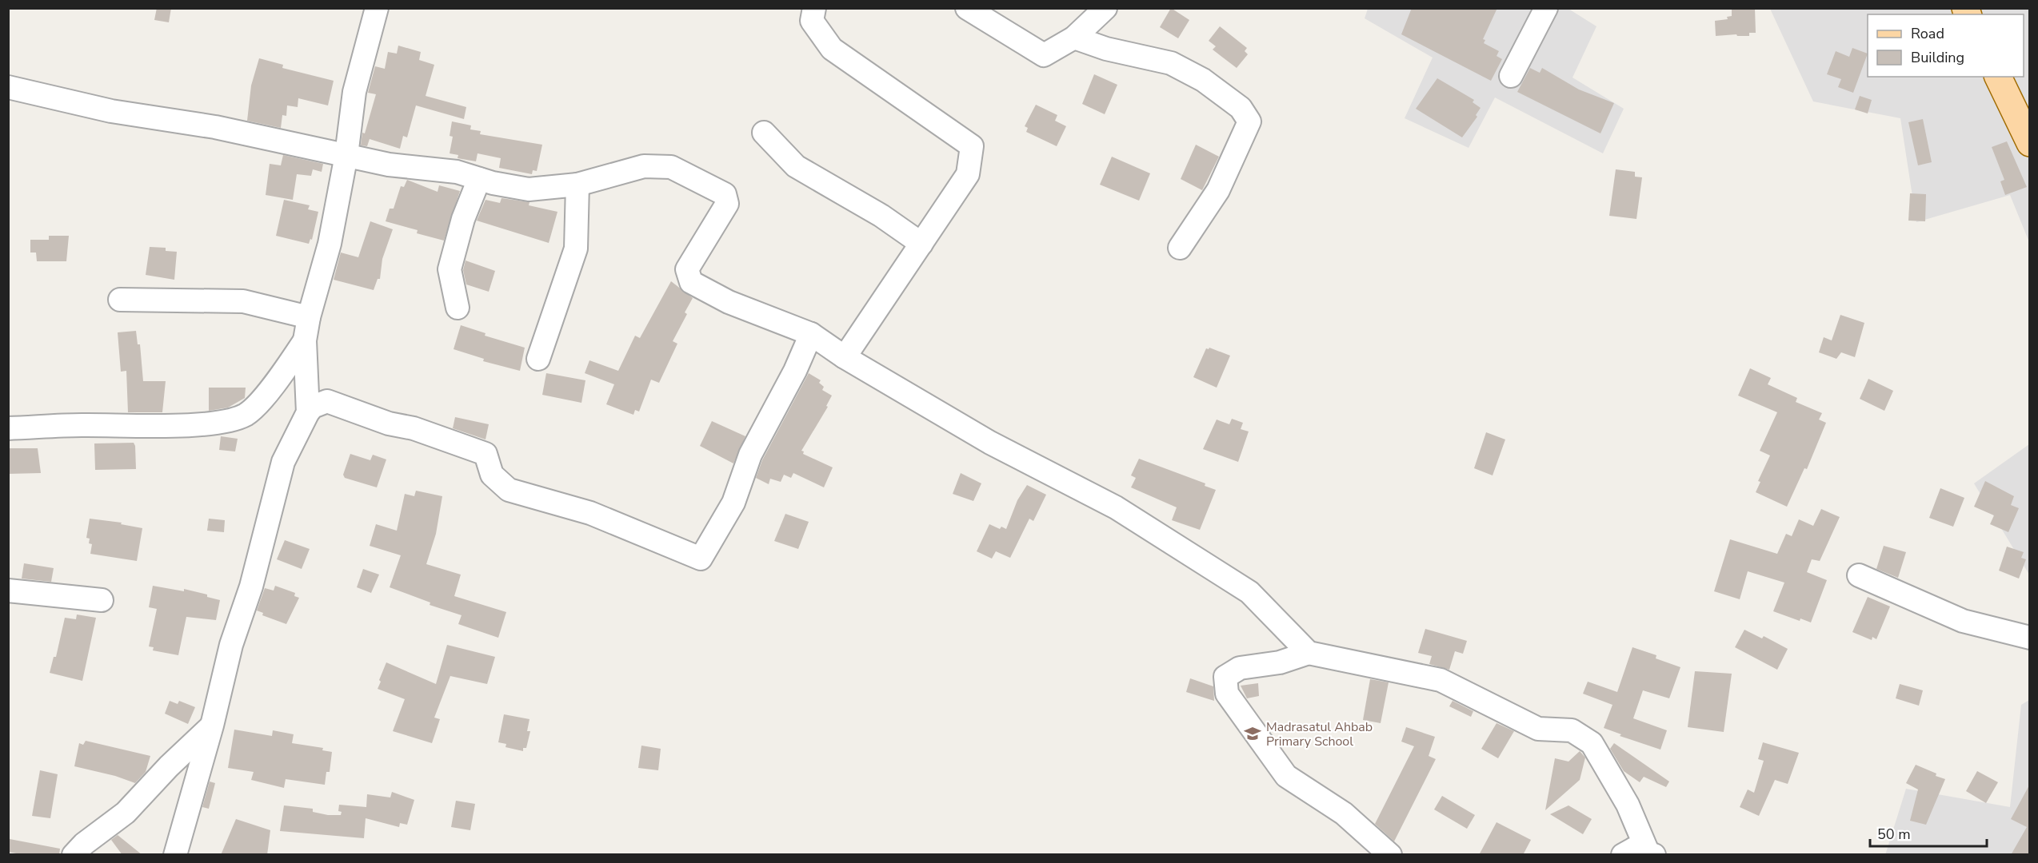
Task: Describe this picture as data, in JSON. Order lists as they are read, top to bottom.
{
  "places": {
    "school or university": ["Madrasatul Ahbab Primary School"]
  },
  "legend": ["Road", "Building"],
  "scale_bar": "50 m"
}
